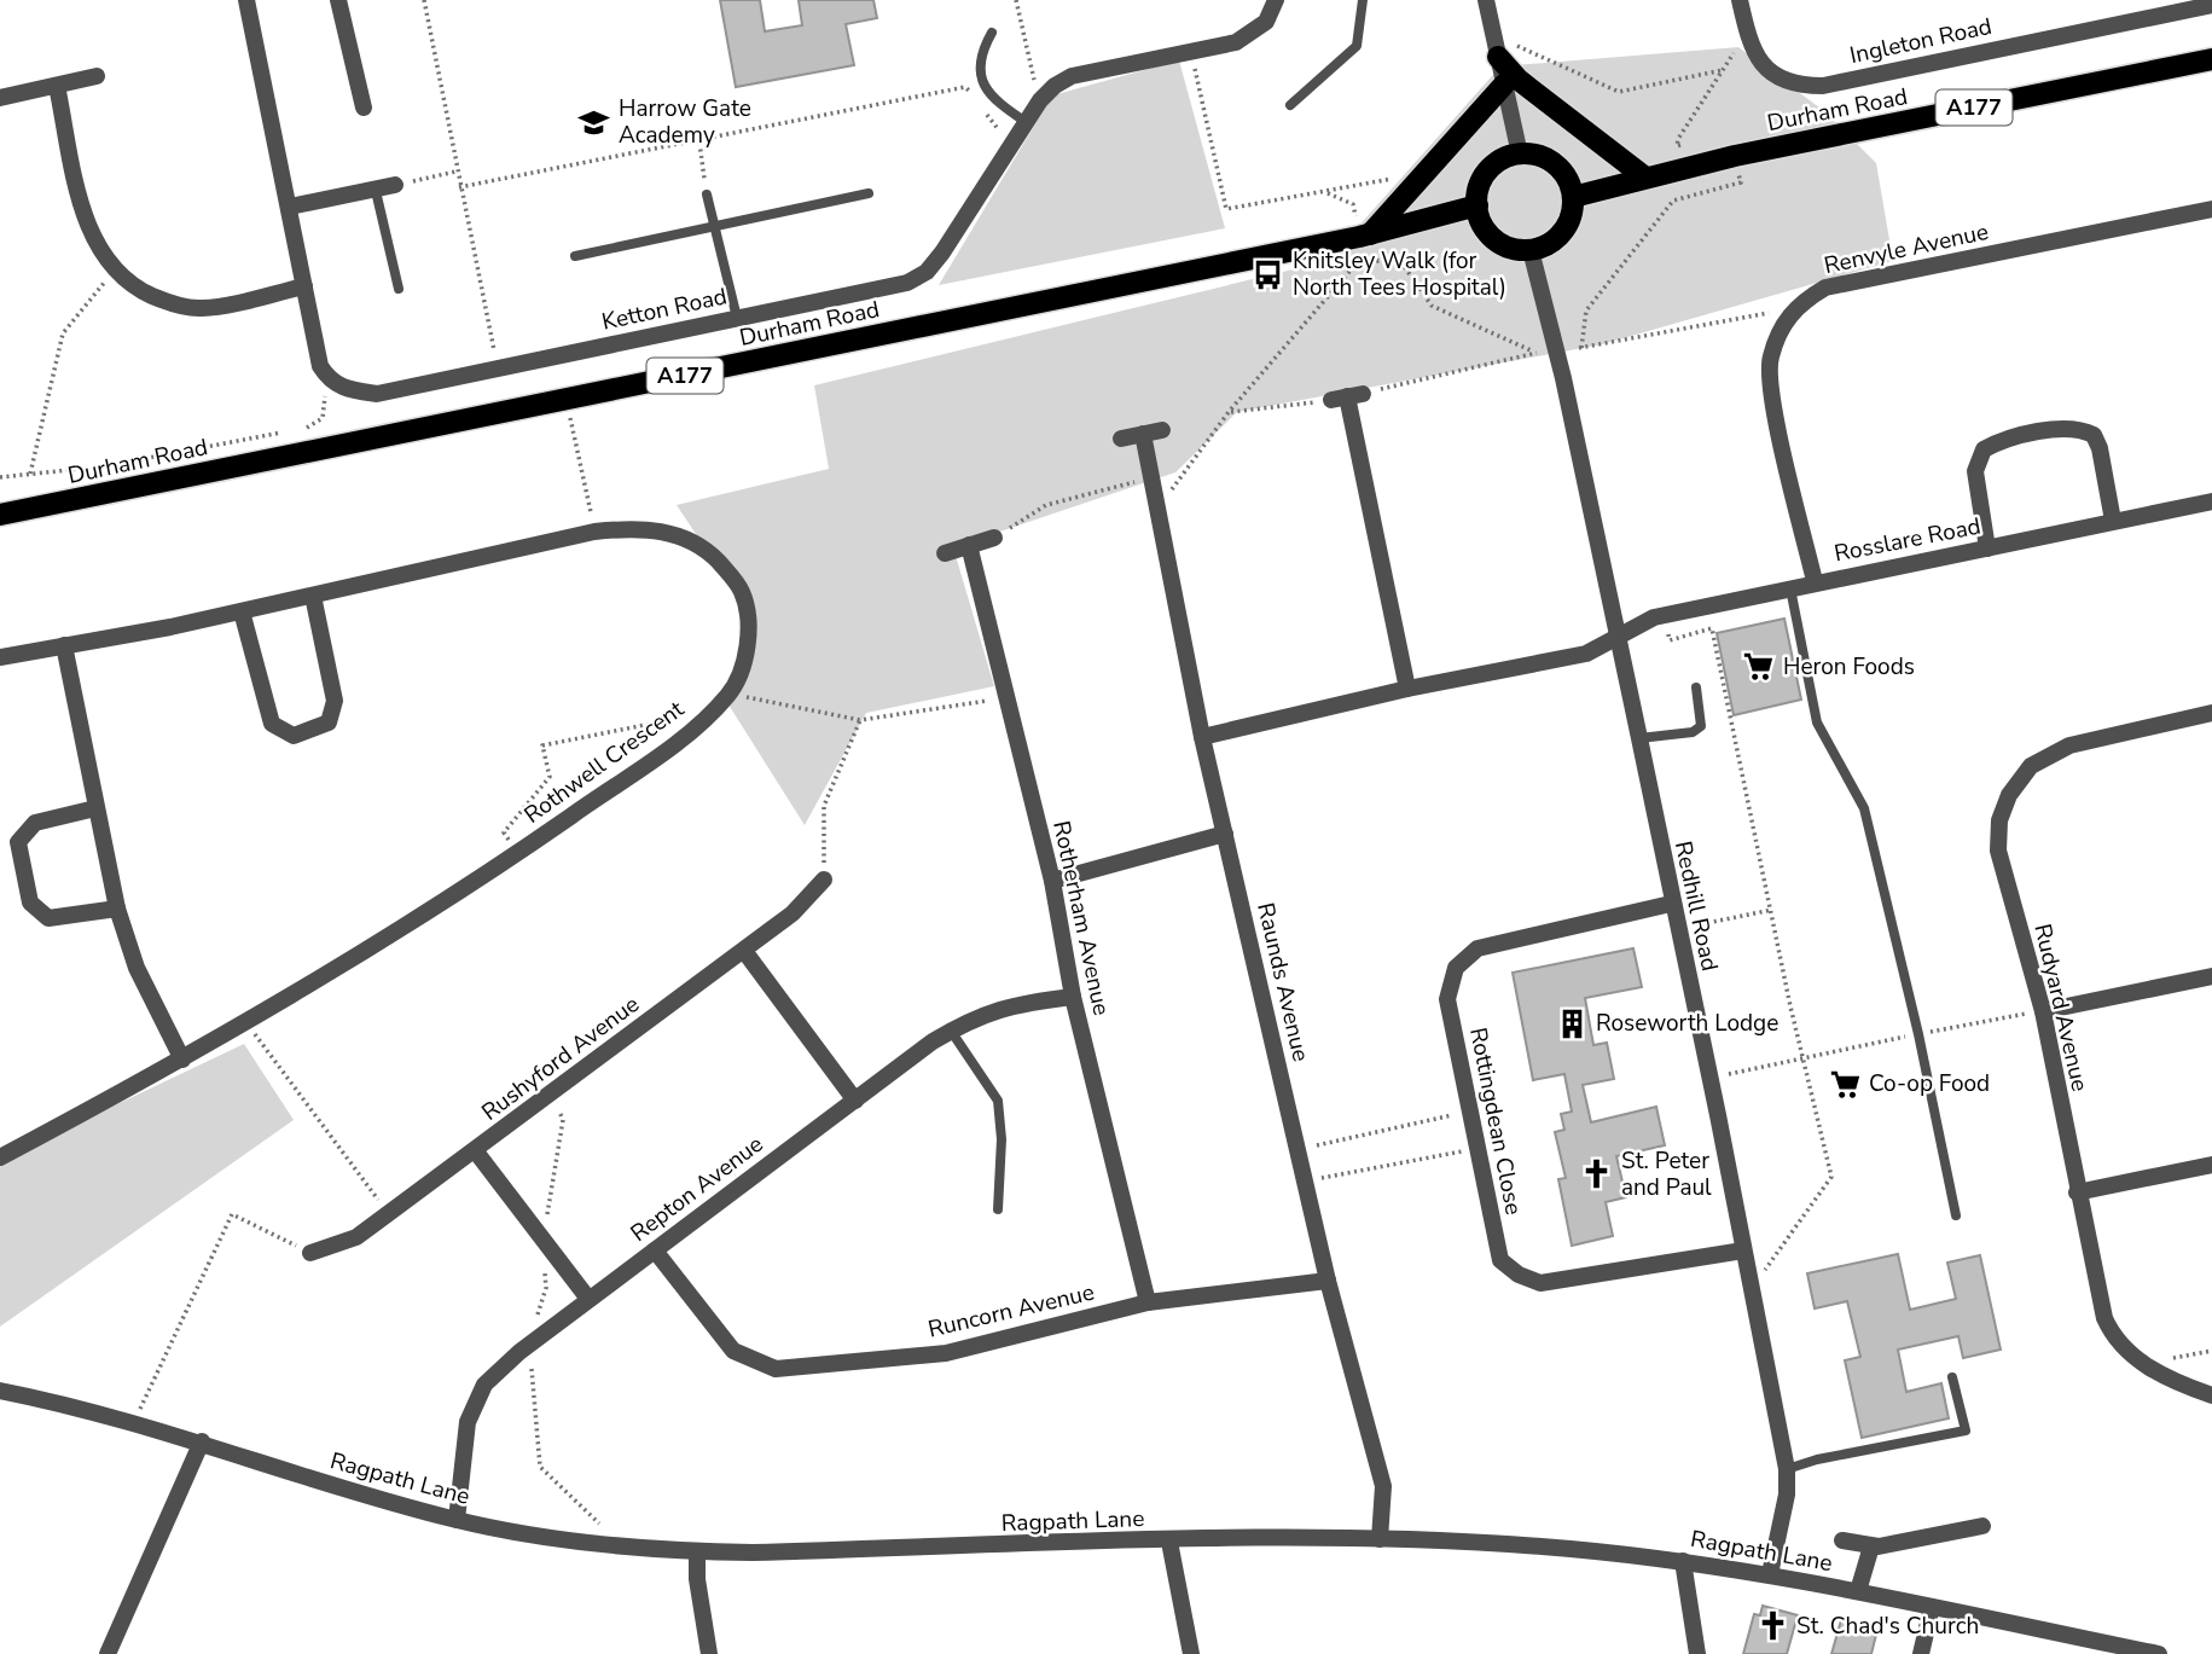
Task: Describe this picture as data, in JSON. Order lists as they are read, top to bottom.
{
  "streets": {
    "main road": ["A177", "Durham Road"],
    "street": [
      "Ingleton Road",
      "Renvyle Avenue",
      "Ketton Road",
      "Rosslare Road",
      "Rothwell Crescent",
      "Redhill Road",
      "Rotherham Avenue",
      "Raunds Avenue",
      "Rudyard Avenue",
      "Rushyford Avenue",
      "Rottingdean Close",
      "Repton Avenue",
      "Runcorn Avenue",
      "Ragpath Lane"
    ]
  },
  "crossings": [
    ["Durham Road", "Redhill Road"],
    ["Rosslare Road", "Redhill Road"],
    ["Rosslare Road", "Raunds Avenue"],
    ["Redhill Road", "Rottingdean Close"],
    ["Redhill Road", "Ragpath Lane"],
    ["Rotherham Avenue", "Repton Avenue"],
    ["Rotherham Avenue", "Runcorn Avenue"],
    ["Raunds Avenue", "Runcorn Avenue"],
    ["Raunds Avenue", "Ragpath Lane"],
    ["Repton Avenue", "Runcorn Avenue"],
    ["Repton Avenue", "Ragpath Lane"]
  ],
  "places": {
    "school or university": ["Harrow Gate Academy"],
    "bus stop": ["Knitsley Walk (for North Tees Hospital)"],
    "supermarket": ["Heron Foods", "Co-op Food"],
    "building": ["Roseworth Lodge"],
    "church": ["St. Peter and Paul", "St. Chad's Church"]
  }
}
